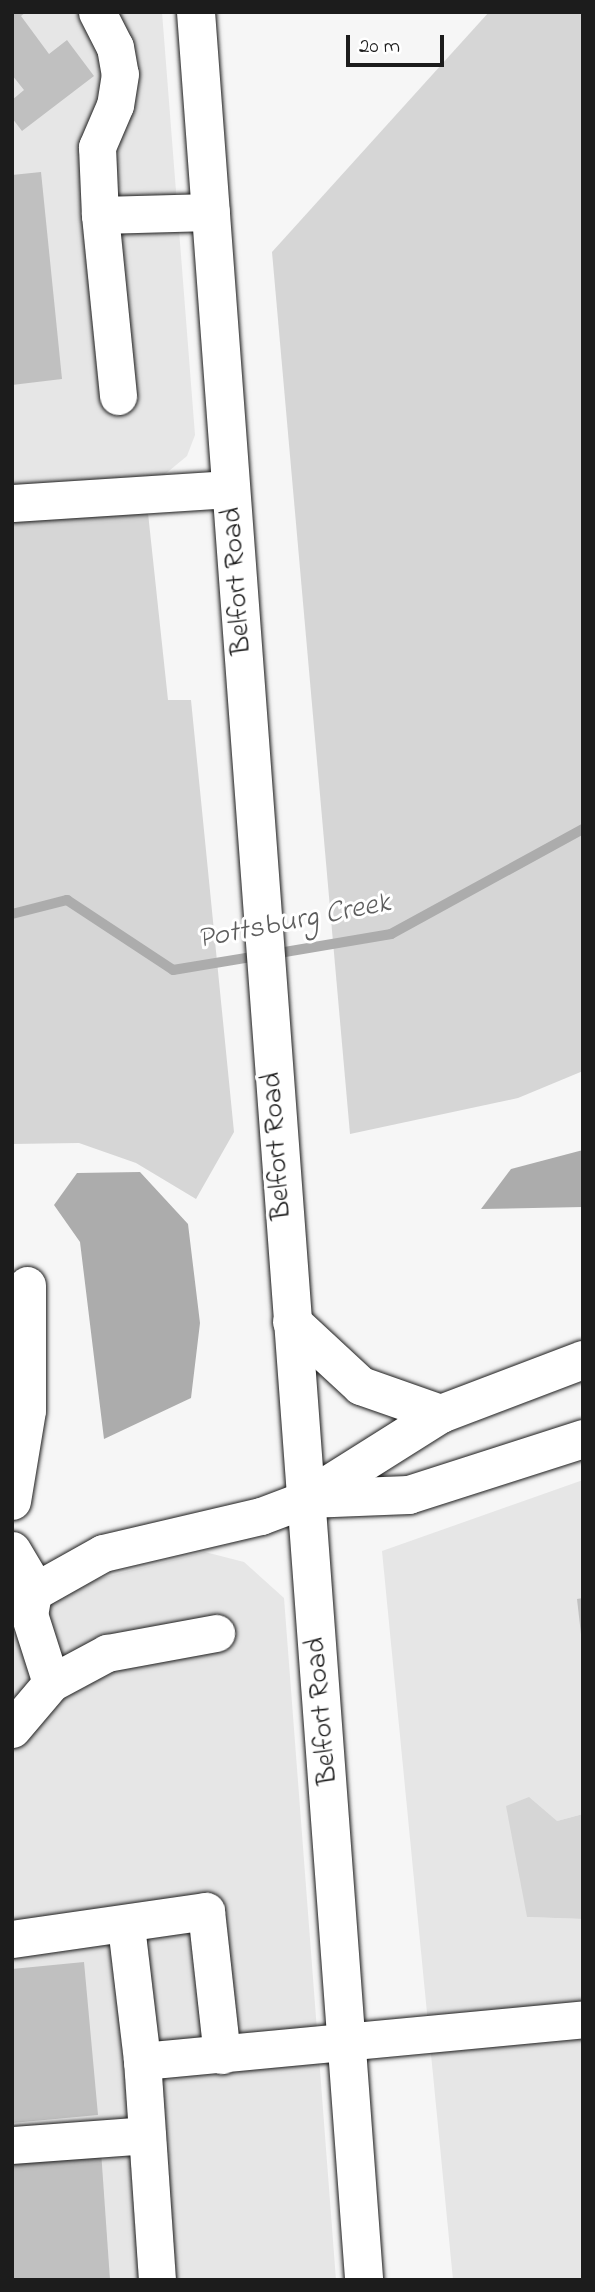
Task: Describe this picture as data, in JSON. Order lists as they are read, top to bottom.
{
  "streets": {
    "main road": ["Belfort Road"]
  },
  "water": ["Pottsburg Creek"],
  "scale_bar": "20 m"
}
